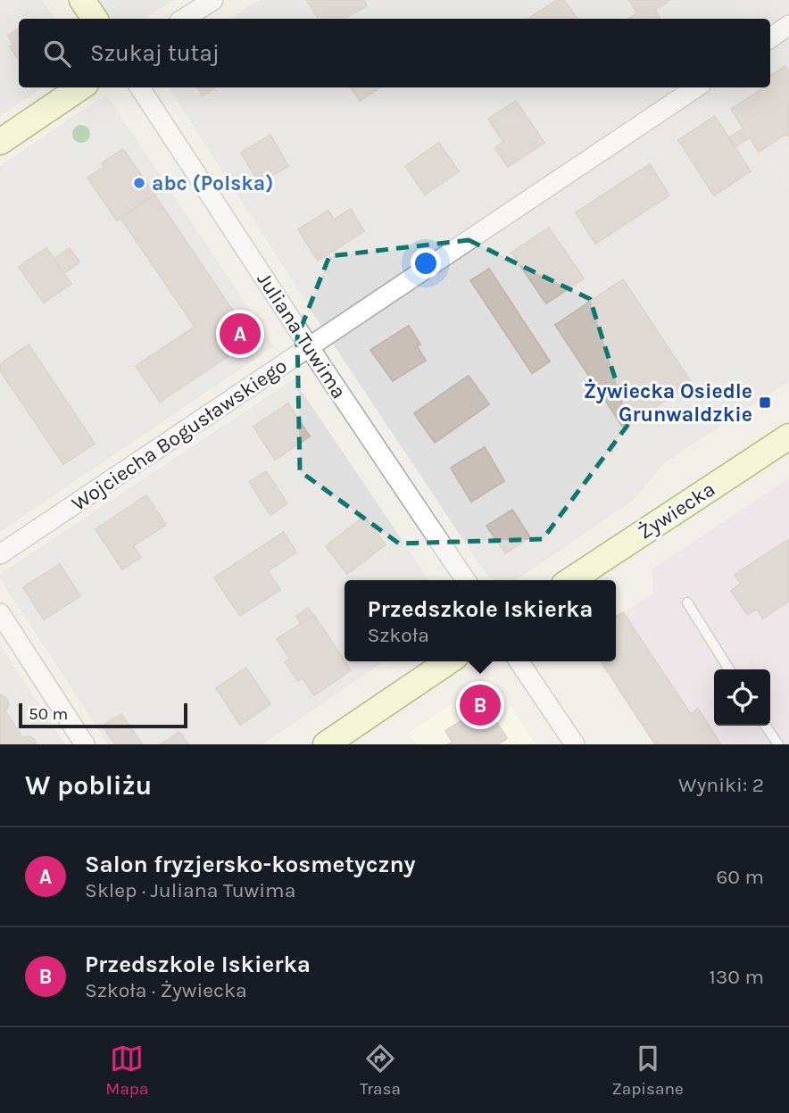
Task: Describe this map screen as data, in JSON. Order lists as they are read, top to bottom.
{
  "streets": {
    "main road": ["Żywiecka"],
    "street": ["Juliana Tuwima", "Wojciecha Bogusławskiego"]
  },
  "crossings": [
    ["Juliana Tuwima", "Wojciecha Bogusławskiego"]
  ],
  "places": {
    "other": ["abc (Polska)"],
    "transit": ["Żywiecka Osiedle Grunwaldzkie"]
  },
  "scale_bar": "50 m",
  "page": {
    "search": "Szukaj tutaj",
    "pins": ["A", "B"],
    "popup": ["Przedszkole Iskierka", "Szkoła"],
    "scale": "50 m",
    "heading": ["W pobliżu", "Wyniki: 2"],
    "list": [
      {
        "mark": "A",
        "name": "Salon fryzjersko-kosmetyczny",
        "note": "Sklep · Juliana Tuwima",
        "value": "60 m"
      },
      {
        "mark": "B",
        "name": "Przedszkole Iskierka",
        "note": "Szkoła · Żywiecka",
        "value": "130 m"
      }
    ],
    "nav": ["Mapa", "Trasa", "Zapisane"]
  }
}
